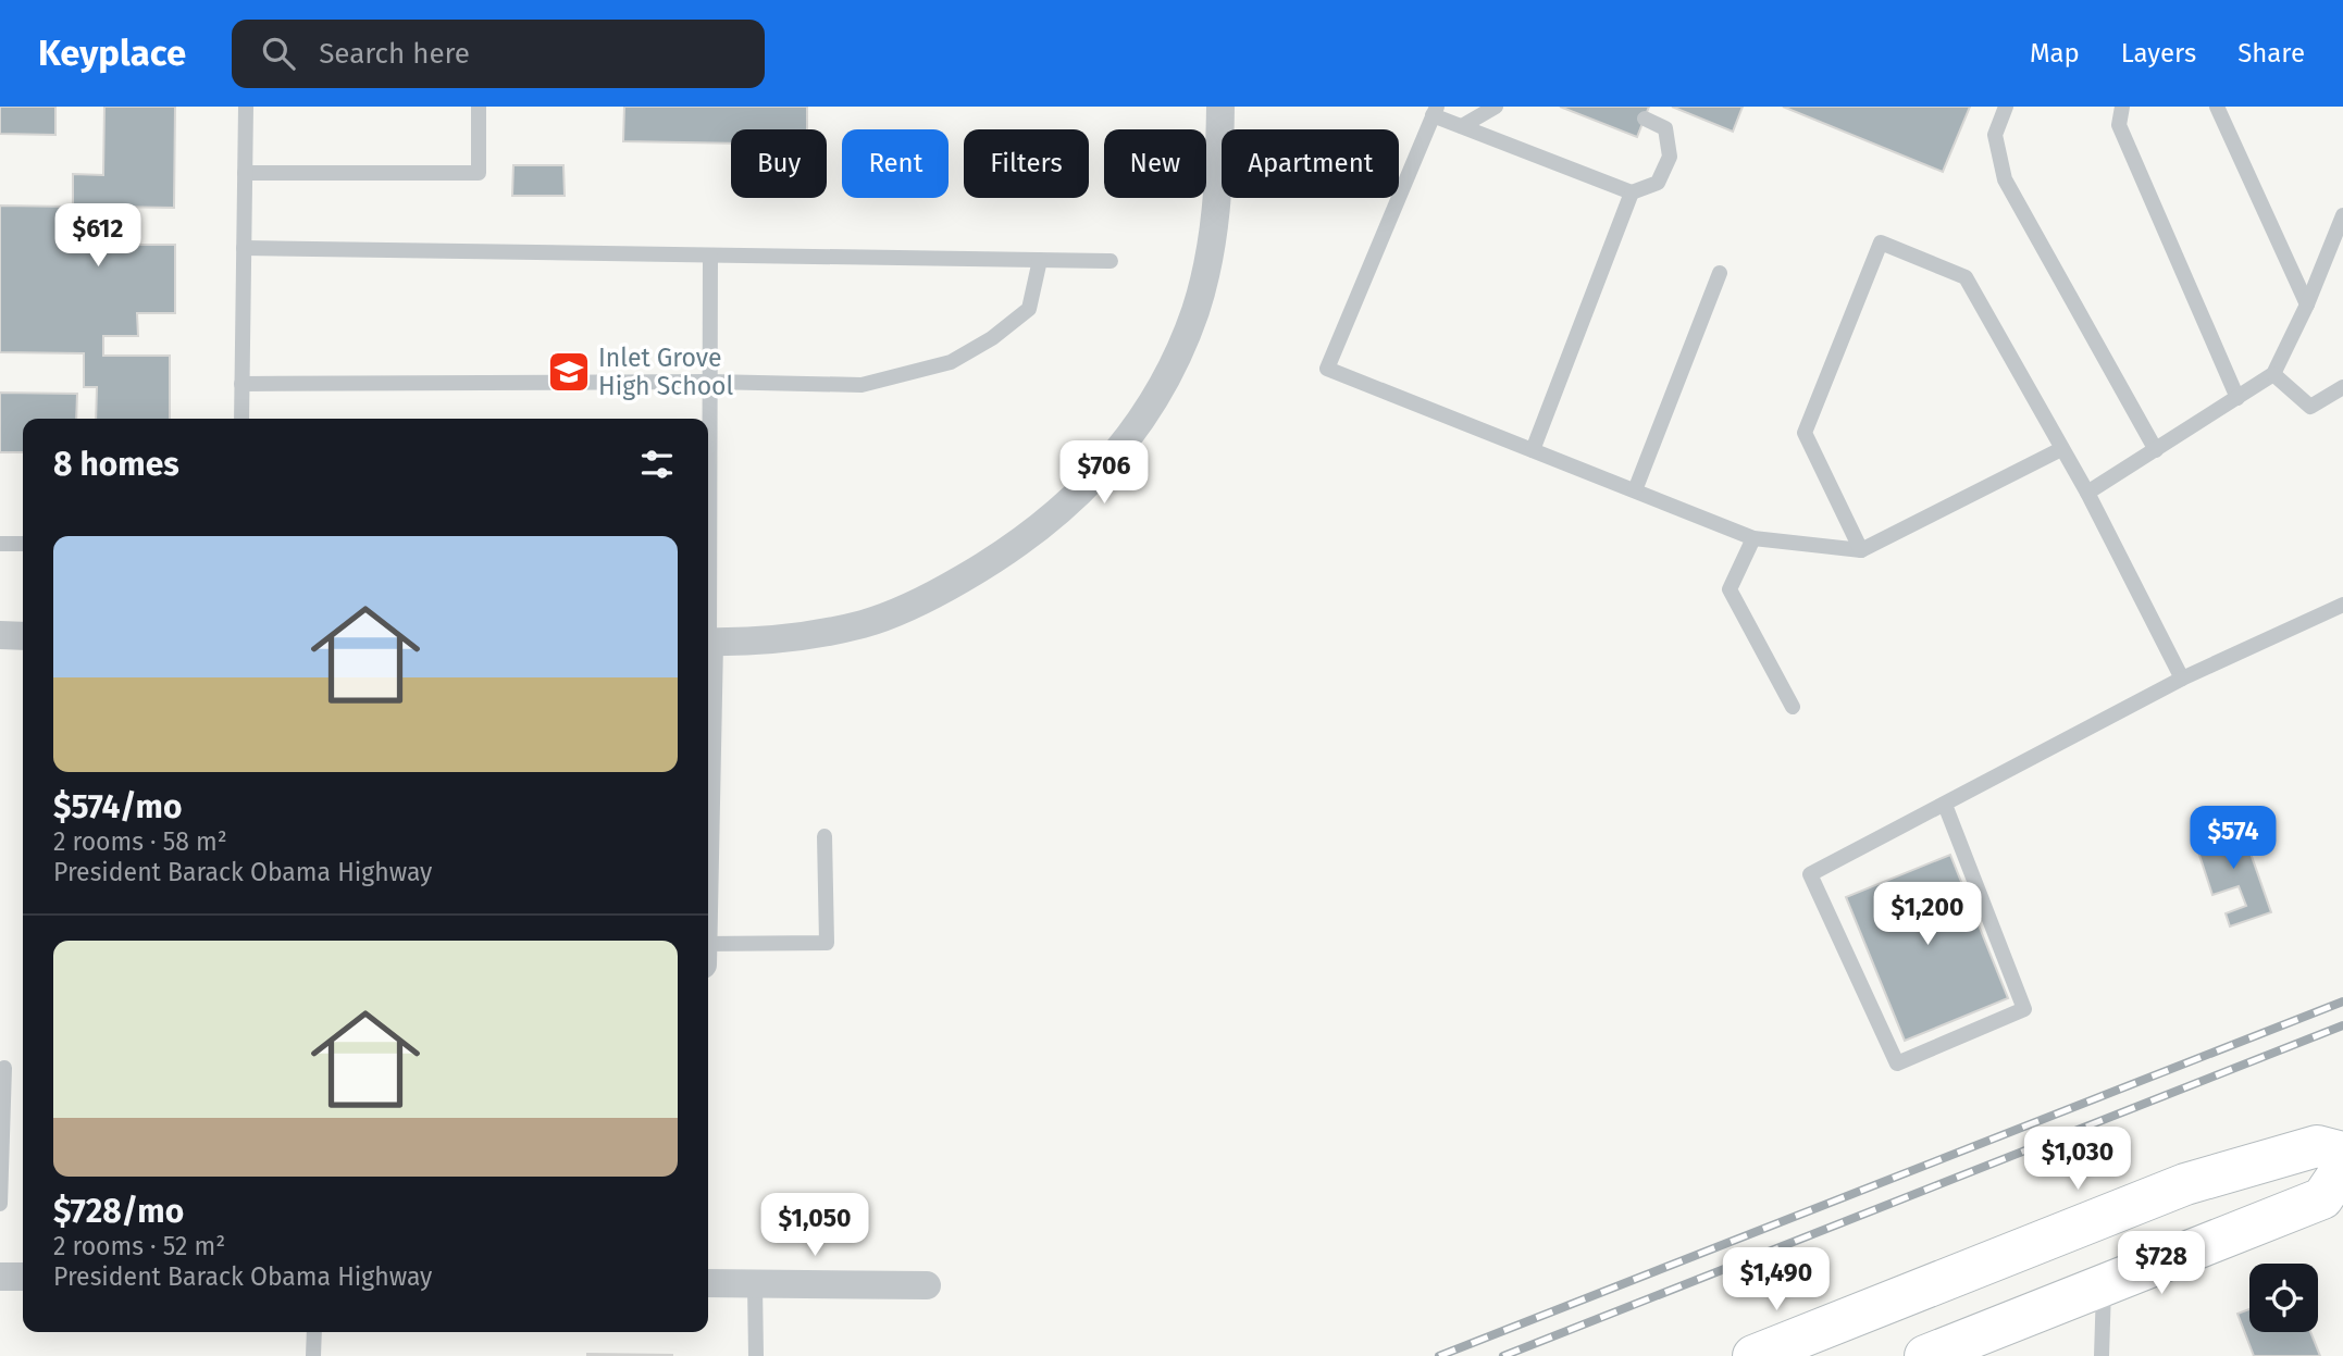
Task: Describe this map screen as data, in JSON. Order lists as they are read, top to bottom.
{
  "places": {
    "school or university": ["Inlet Grove High School"]
  },
  "page": {
    "header": "Keyplace",
    "search": "Search here",
    "nav": ["Map", "Layers", "Share"],
    "chip": [
      "Buy",
      "Rent",
      "Filters",
      "New",
      "Apartment"
    ],
    "price": [
      "$612",
      "$706",
      "$574",
      "$1,200",
      "$1,030",
      "$1,050",
      "$728",
      "$1,490"
    ],
    "heading": "8 homes",
    "list": [
      {
        "name": "$574/mo",
        "note": "2 rooms · 58 m² · President Barack Obama Highway"
      },
      {
        "name": "$728/mo",
        "note": "2 rooms · 52 m² · President Barack Obama Highway"
      }
    ]
  }
}
